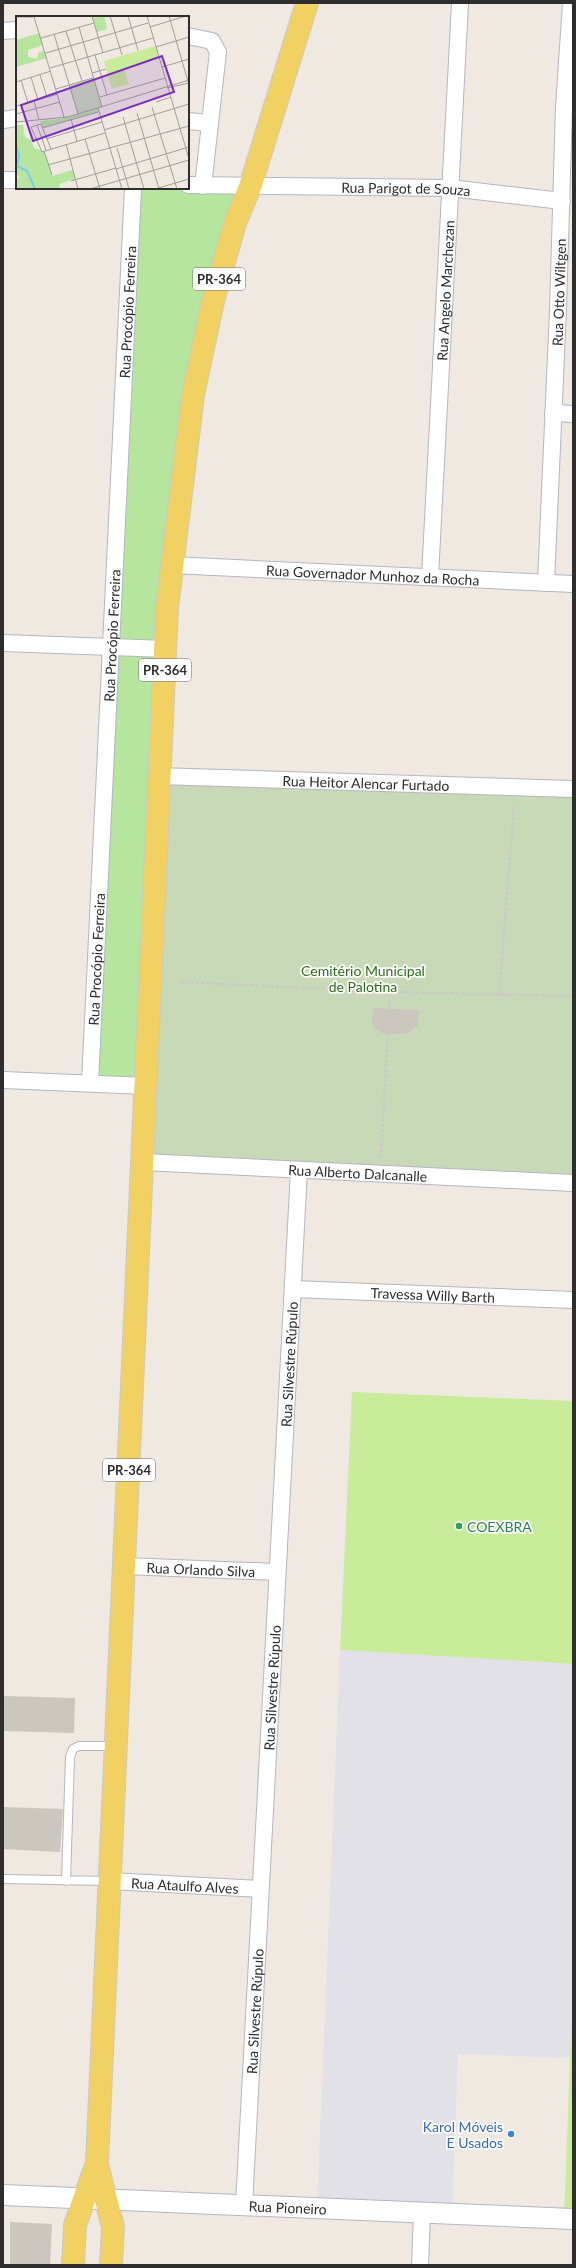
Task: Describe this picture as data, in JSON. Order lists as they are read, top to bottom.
{
  "streets": {
    "main road": ["PR-364"],
    "street": [
      "Rua Parigot de Souza",
      "Rua Angelo Marchezan",
      "Rua Otto Wiltgen",
      "Rua Procópio Ferreira",
      "Rua Governador Munhoz da Rocha",
      "Rua Heitor Alencar Furtado",
      "Rua Alberto Dalcanalle",
      "Travessa Willy Barth",
      "Rua Silvestre Rúpulo",
      "Rua Orlando Silva",
      "Rua Ataulfo Alves",
      "Rua Pioneiro"
    ]
  },
  "crossings": [
    ["Rua Parigot de Souza", "PR-364"],
    ["Rua Parigot de Souza", "Rua Angelo Marchezan"],
    ["Rua Parigot de Souza", "Rua Otto Wiltgen"],
    ["PR-364", "Rua Governador Munhoz da Rocha"],
    ["PR-364", "Rua Heitor Alencar Furtado"],
    ["PR-364", "Rua Alberto Dalcanalle"],
    ["PR-364", "Rua Orlando Silva"],
    ["PR-364", "Rua Ataulfo Alves"],
    ["PR-364", "Rua Pioneiro"],
    ["Rua Angelo Marchezan", "Rua Governador Munhoz da Rocha"],
    ["Rua Otto Wiltgen", "Rua Governador Munhoz da Rocha"],
    ["Rua Alberto Dalcanalle", "Rua Silvestre Rúpulo"],
    ["Travessa Willy Barth", "Rua Silvestre Rúpulo"],
    ["Rua Silvestre Rúpulo", "Rua Orlando Silva"],
    ["Rua Silvestre Rúpulo", "Rua Ataulfo Alves"],
    ["Rua Silvestre Rúpulo", "Rua Pioneiro"]
  ],
  "parks": ["Cemitério Municipal de Palotina"],
  "places": ["COEXBRA", "Karol Móveis E Usados"]
}
